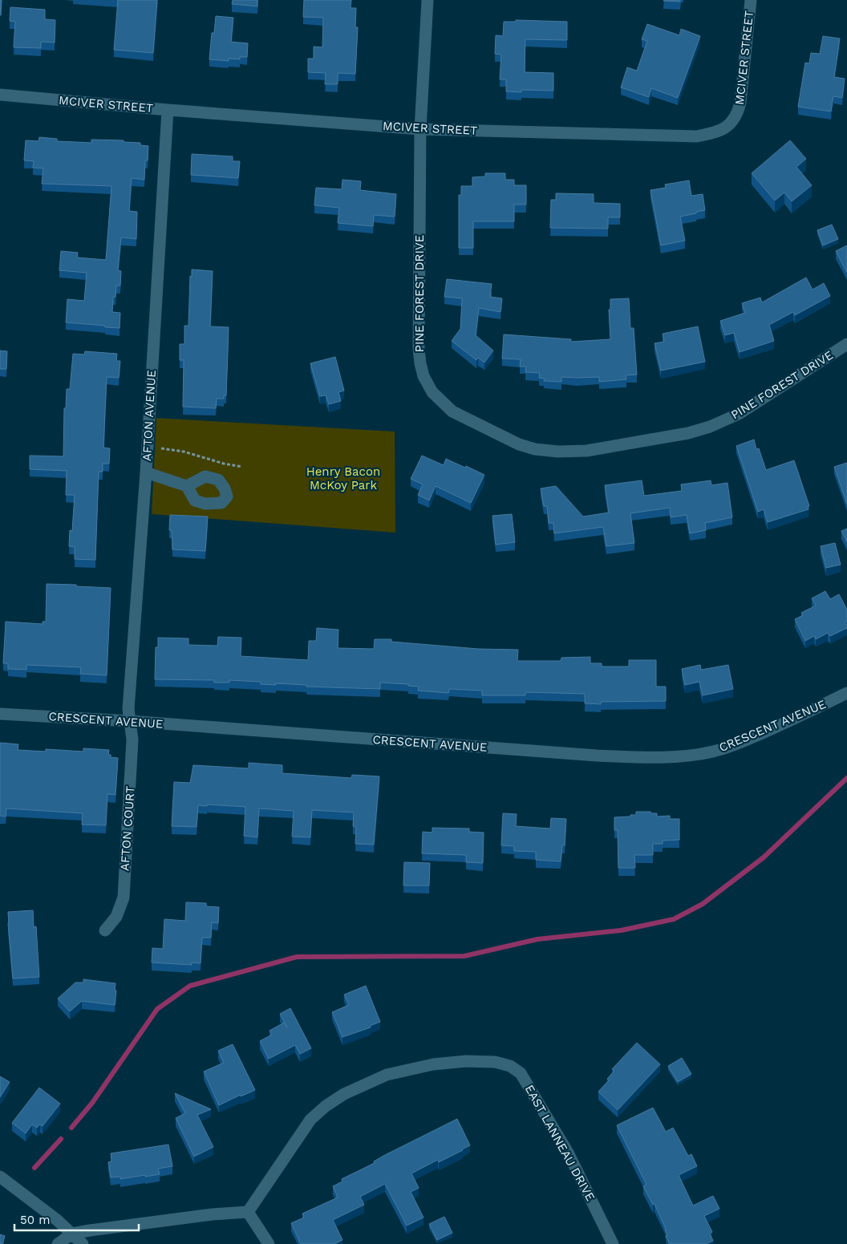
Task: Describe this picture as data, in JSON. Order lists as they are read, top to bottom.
{
  "streets": {
    "street": [
      "MCIVER STREET",
      "PINE FOREST DRIVE",
      "AFTON AVENUE",
      "CRESCENT AVENUE",
      "AFTON COURT",
      "EAST LANNEAU DRIVE"
    ]
  },
  "crossings": [
    ["MCIVER STREET", "PINE FOREST DRIVE"],
    ["MCIVER STREET", "AFTON AVENUE"],
    ["AFTON AVENUE", "CRESCENT AVENUE"],
    ["AFTON AVENUE", "AFTON COURT"],
    ["CRESCENT AVENUE", "AFTON COURT"]
  ],
  "parks": ["Henry Bacon McKoy Park"],
  "scale_bar": "50 m"
}
